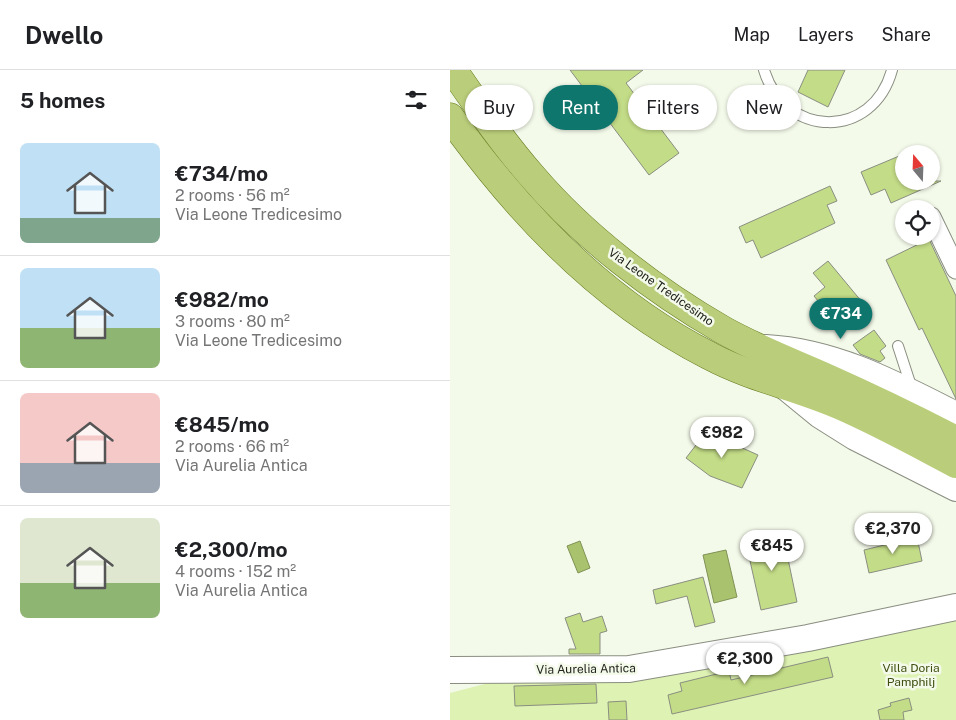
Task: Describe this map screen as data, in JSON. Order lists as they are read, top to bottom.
{
  "streets": {
    "main road": ["Via Leone Tredicesimo", "Via Aurelia Antica"]
  },
  "parks": ["Villa Doria Pamphilj"],
  "north": "top",
  "page": {
    "header": "Dwello",
    "nav": ["Map", "Layers", "Share"],
    "heading": "5 homes",
    "chip": [
      "Buy",
      "Rent",
      "Filters",
      "New"
    ],
    "list": [
      {
        "name": "€734/mo",
        "note": "2 rooms · 56 m² · Via Leone Tredicesimo"
      },
      {
        "name": "€982/mo",
        "note": "3 rooms · 80 m² · Via Leone Tredicesimo"
      },
      {
        "name": "€845/mo",
        "note": "2 rooms · 66 m² · Via Aurelia Antica"
      },
      {
        "name": "€2,300/mo",
        "note": "4 rooms · 152 m² · Via Aurelia Antica"
      }
    ],
    "price": [
      "€734",
      "€982",
      "€2,370",
      "€845",
      "€2,300"
    ]
  }
}
